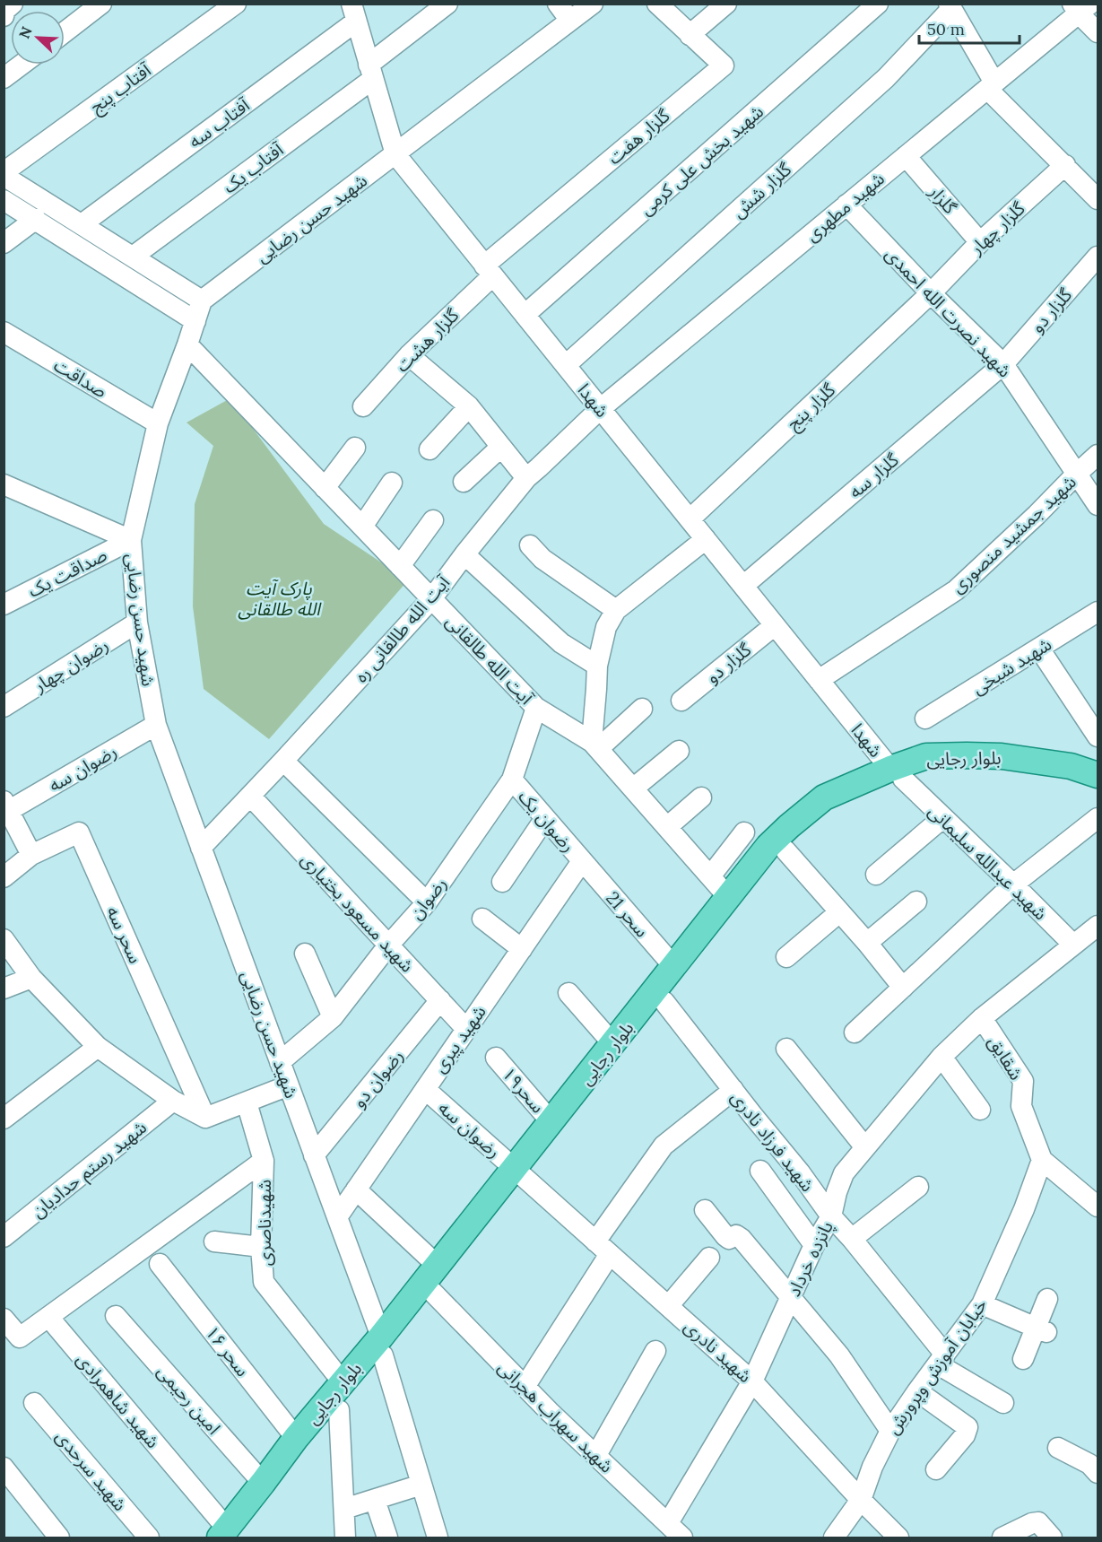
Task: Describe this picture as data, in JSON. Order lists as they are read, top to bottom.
{
  "streets": {
    "main road": ["بلوار رجایی"],
    "street": [
      "آفتاب پنج",
      "آفتاب سه",
      "گلزار هفت",
      "شهید بخش علی کرمی",
      "آفتاب یک",
      "گلزار شش",
      "گلزار",
      "شهید مطهری",
      "شهید حسن رضایی",
      "گلزار چهار",
      "گلزار دو",
      "شهید نصرت الله احمدی",
      "گلزار هشت",
      "صداقت",
      "شهدا",
      "گلزار پنج",
      "گلزار سه",
      "شهید جمشید منصوری",
      "صداقت یک",
      "آیت الله طالقانی ره",
      "آیت الله طالقانی",
      "رضوان چهار",
      "شهید شیخی",
      "رضوان سه",
      "رضوان یک",
      "شهید عبدالله سلیمانی",
      "رضوان",
      "شهید مسعود بختیاری",
      "سحر 21",
      "سحر سه",
      "شهید پیری",
      "شقایق",
      "رضوان دو",
      "سحر۱۹",
      "شهید فرزاد نادری",
      "شهید رستم حدادیان",
      "شهیدناصری",
      "پانزده خرداد",
      "سحر ۱۶",
      "شهید نادری",
      "خیابان آموزش وپرورش",
      "امین رحیمی",
      "شهید شاهمرادی",
      "شهید سهراب هجرانی",
      "شهید سرحدی"
    ]
  },
  "crossings": [
    ["آفتاب سه", "شهدا"],
    ["گلزار هفت", "گلزار هشت"],
    ["گلزار هفت", "شهدا"],
    ["شهید بخش علی کرمی", "شهدا"],
    ["آفتاب یک", "شهدا"],
    ["گلزار شش", "شهدا"],
    ["گلزار", "شهید مطهری"],
    ["گلزار", "گلزار چهار"],
    ["شهید مطهری", "شهید نصرت الله احمدی"],
    ["شهید مطهری", "شهدا"],
    ["شهید مطهری", "آیت الله طالقانی ره"],
    ["شهید حسن رضایی", "صداقت"],
    ["شهید حسن رضایی", "شهدا"],
    ["شهید حسن رضایی", "صداقت یک"],
    ["شهید حسن رضایی", "آیت الله طالقانی ره"],
    ["شهید حسن رضایی", "آیت الله طالقانی"],
    ["شهید حسن رضایی", "رضوان چهار"],
    ["شهید حسن رضایی", "بلوار رجایی"],
    ["شهید حسن رضایی", "رضوان سه"],
    ["شهید حسن رضایی", "رضوان"],
    ["شهید حسن رضایی", "شهید پیری"],
    ["شهید حسن رضایی", "رضوان دو"],
    ["گلزار چهار", "شهید نصرت الله احمدی"],
    ["گلزار چهار", "گلزار پنج"],
    ["گلزار دو", "شهید نصرت الله احمدی"],
    ["گلزار دو", "شهدا"],
    ["گلزار دو", "گلزار سه"],
    ["شهید نصرت الله احمدی", "گلزار پنج"],
    ["شهید نصرت الله احمدی", "گلزار سه"],
    ["شهید نصرت الله احمدی", "شهید جمشید منصوری"],
    ["گلزار هشت", "شهدا"],
    ["شهدا", "گلزار پنج"],
    ["شهدا", "گلزار سه"],
    ["شهدا", "شهید جمشید منصوری"],
    ["شهدا", "آیت الله طالقانی ره"],
    ["شهدا", "بلوار رجایی"],
    ["شهدا", "شهید عبدالله سلیمانی"],
    ["آیت الله طالقانی ره", "آیت الله طالقانی"],
    ["آیت الله طالقانی ره", "شهید مسعود بختیاری"],
    ["آیت الله طالقانی", "بلوار رجایی"],
    ["آیت الله طالقانی", "رضوان"],
    ["بلوار رجایی", "رضوان سه"],
    ["بلوار رجایی", "شهید عبدالله سلیمانی"],
    ["بلوار رجایی", "سحر 21"],
    ["بلوار رجایی", "سحر۱۹"],
    ["بلوار رجایی", "شهید فرزاد نادری"],
    ["بلوار رجایی", "شهیدناصری"],
    ["بلوار رجایی", "سحر ۱۶"],
    ["بلوار رجایی", "شهید نادری"],
    ["بلوار رجایی", "امین رحیمی"],
    ["بلوار رجایی", "شهید شاهمرادی"],
    ["بلوار رجایی", "شهید سهراب هجرانی"],
    ["رضوان سه", "شهید پیری"],
    ["رضوان سه", "شهید نادری"],
    ["رضوان یک", "رضوان"],
    ["رضوان یک", "سحر 21"],
    ["رضوان یک", "شهید پیری"],
    ["شهید عبدالله سلیمانی", "پانزده خرداد"],
    ["رضوان", "شهید مسعود بختیاری"],
    ["شهید مسعود بختیاری", "شهید پیری"],
    ["شهید مسعود بختیاری", "رضوان دو"],
    ["سحر 21", "شهید پیری"],
    ["شقایق", "پانزده خرداد"],
    ["شقایق", "خیابان آموزش وپرورش"],
    ["شهید فرزاد نادری", "پانزده خرداد"],
    ["شهید فرزاد نادری", "خیابان آموزش وپرورش"],
    ["پانزده خرداد", "شهید نادری"],
    ["پانزده خرداد", "شهید سهراب هجرانی"],
    ["شهید نادری", "خیابان آموزش وپرورش"]
  ],
  "parks": ["پارک آیت الله طالقانی"],
  "scale_bar": "50 m",
  "north": "top left"
}
